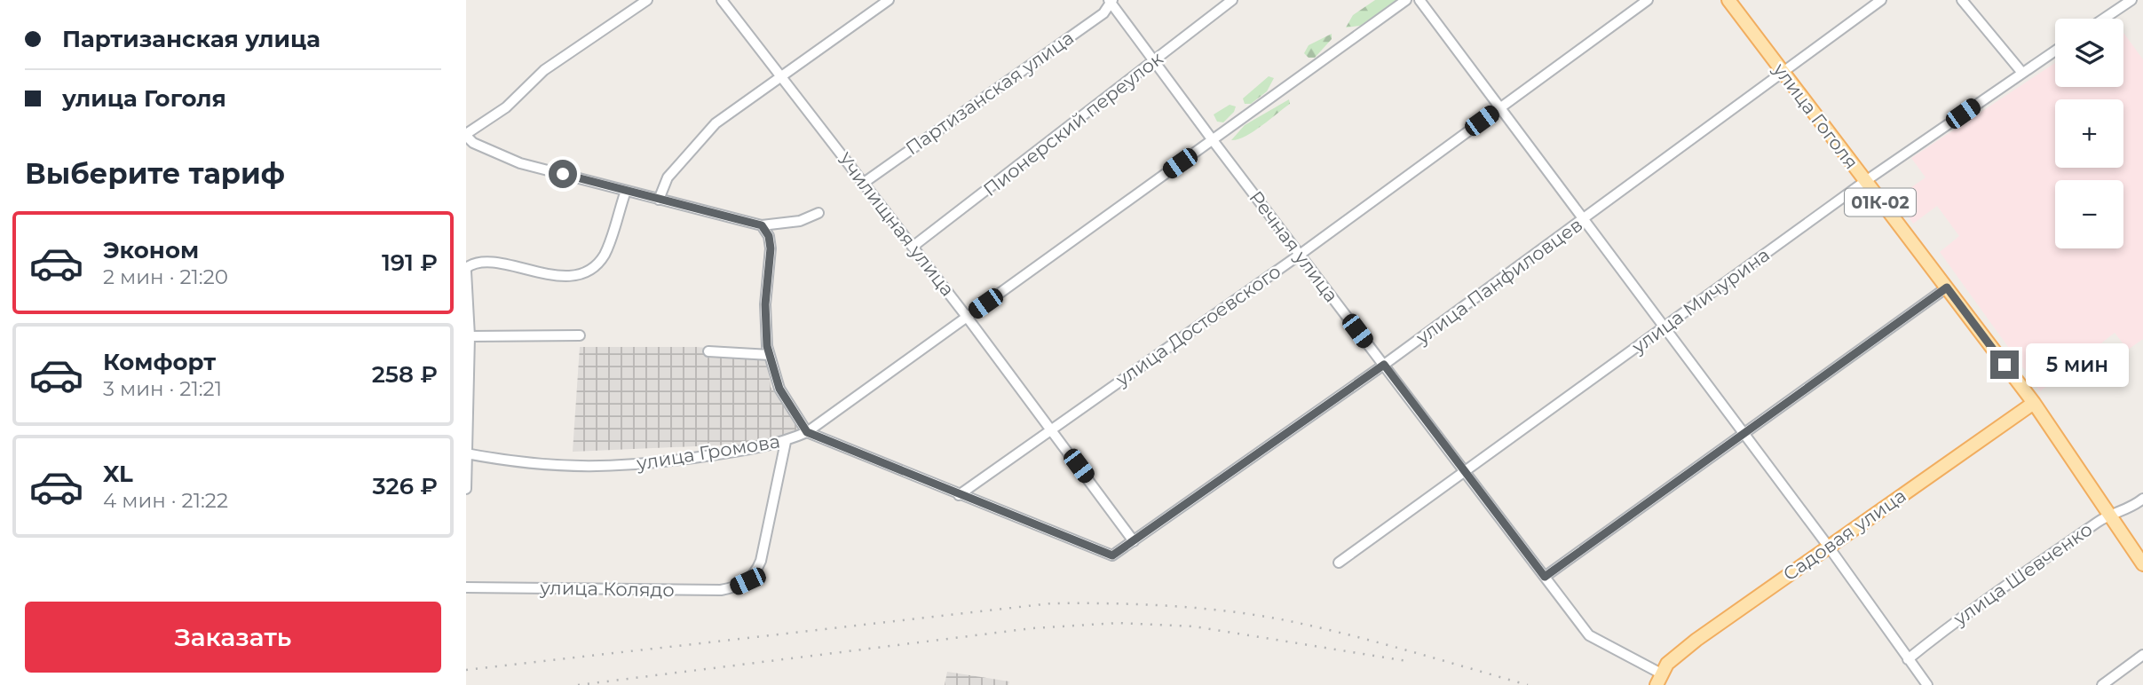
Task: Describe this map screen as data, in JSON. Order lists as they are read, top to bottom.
{
  "streets": {
    "main road": ["улица Гоголя", "01К-02", "Садовая улица"],
    "street": [
      "Партизанская улица",
      "Пионерский переулок",
      "Училищная улица",
      "Речная улица",
      "улица Панфиловцев",
      "улица Мичурина",
      "улица Достоевского",
      "улица Громова",
      "улица Шевченко",
      "улица Колядо"
    ]
  },
  "crossings": [
    ["Партизанская улица", "Училищная улица"],
    ["Партизанская улица", "Речная улица"],
    ["улица Гоголя", "улица Панфиловцев"],
    ["улица Гоголя", "улица Мичурина"],
    ["улица Гоголя", "Садовая улица"],
    ["улица Гоголя", "улица Шевченко"],
    ["Пионерский переулок", "Училищная улица"],
    ["Пионерский переулок", "Речная улица"],
    ["Училищная улица", "улица Панфиловцев"],
    ["Училищная улица", "улица Достоевского"],
    ["Училищная улица", "улица Громова"],
    ["Речная улица", "улица Панфиловцев"],
    ["Речная улица", "улица Мичурина"],
    ["Речная улица", "улица Достоевского"],
    ["Речная улица", "улица Громова"],
    ["Речная улица", "Садовая улица"],
    ["улица Панфиловцев", "улица Достоевского"],
    ["улица Громова", "улица Колядо"]
  ],
  "page": {
    "banner": ["Партизанская улица", "улица Гоголя"],
    "map_buttons": ["+", "−"],
    "heading": "Выберите тариф",
    "list": [
      {
        "name": "Эконом",
        "note": "2 мин · 21:20",
        "value": "191 ₽"
      },
      {
        "name": "Комфорт",
        "note": "3 мин · 21:21",
        "value": "258 ₽"
      },
      {
        "name": "XL",
        "note": "4 мин · 21:22",
        "value": "326 ₽"
      }
    ],
    "bubble": "5 мин",
    "buttons": "Заказать"
  }
}
